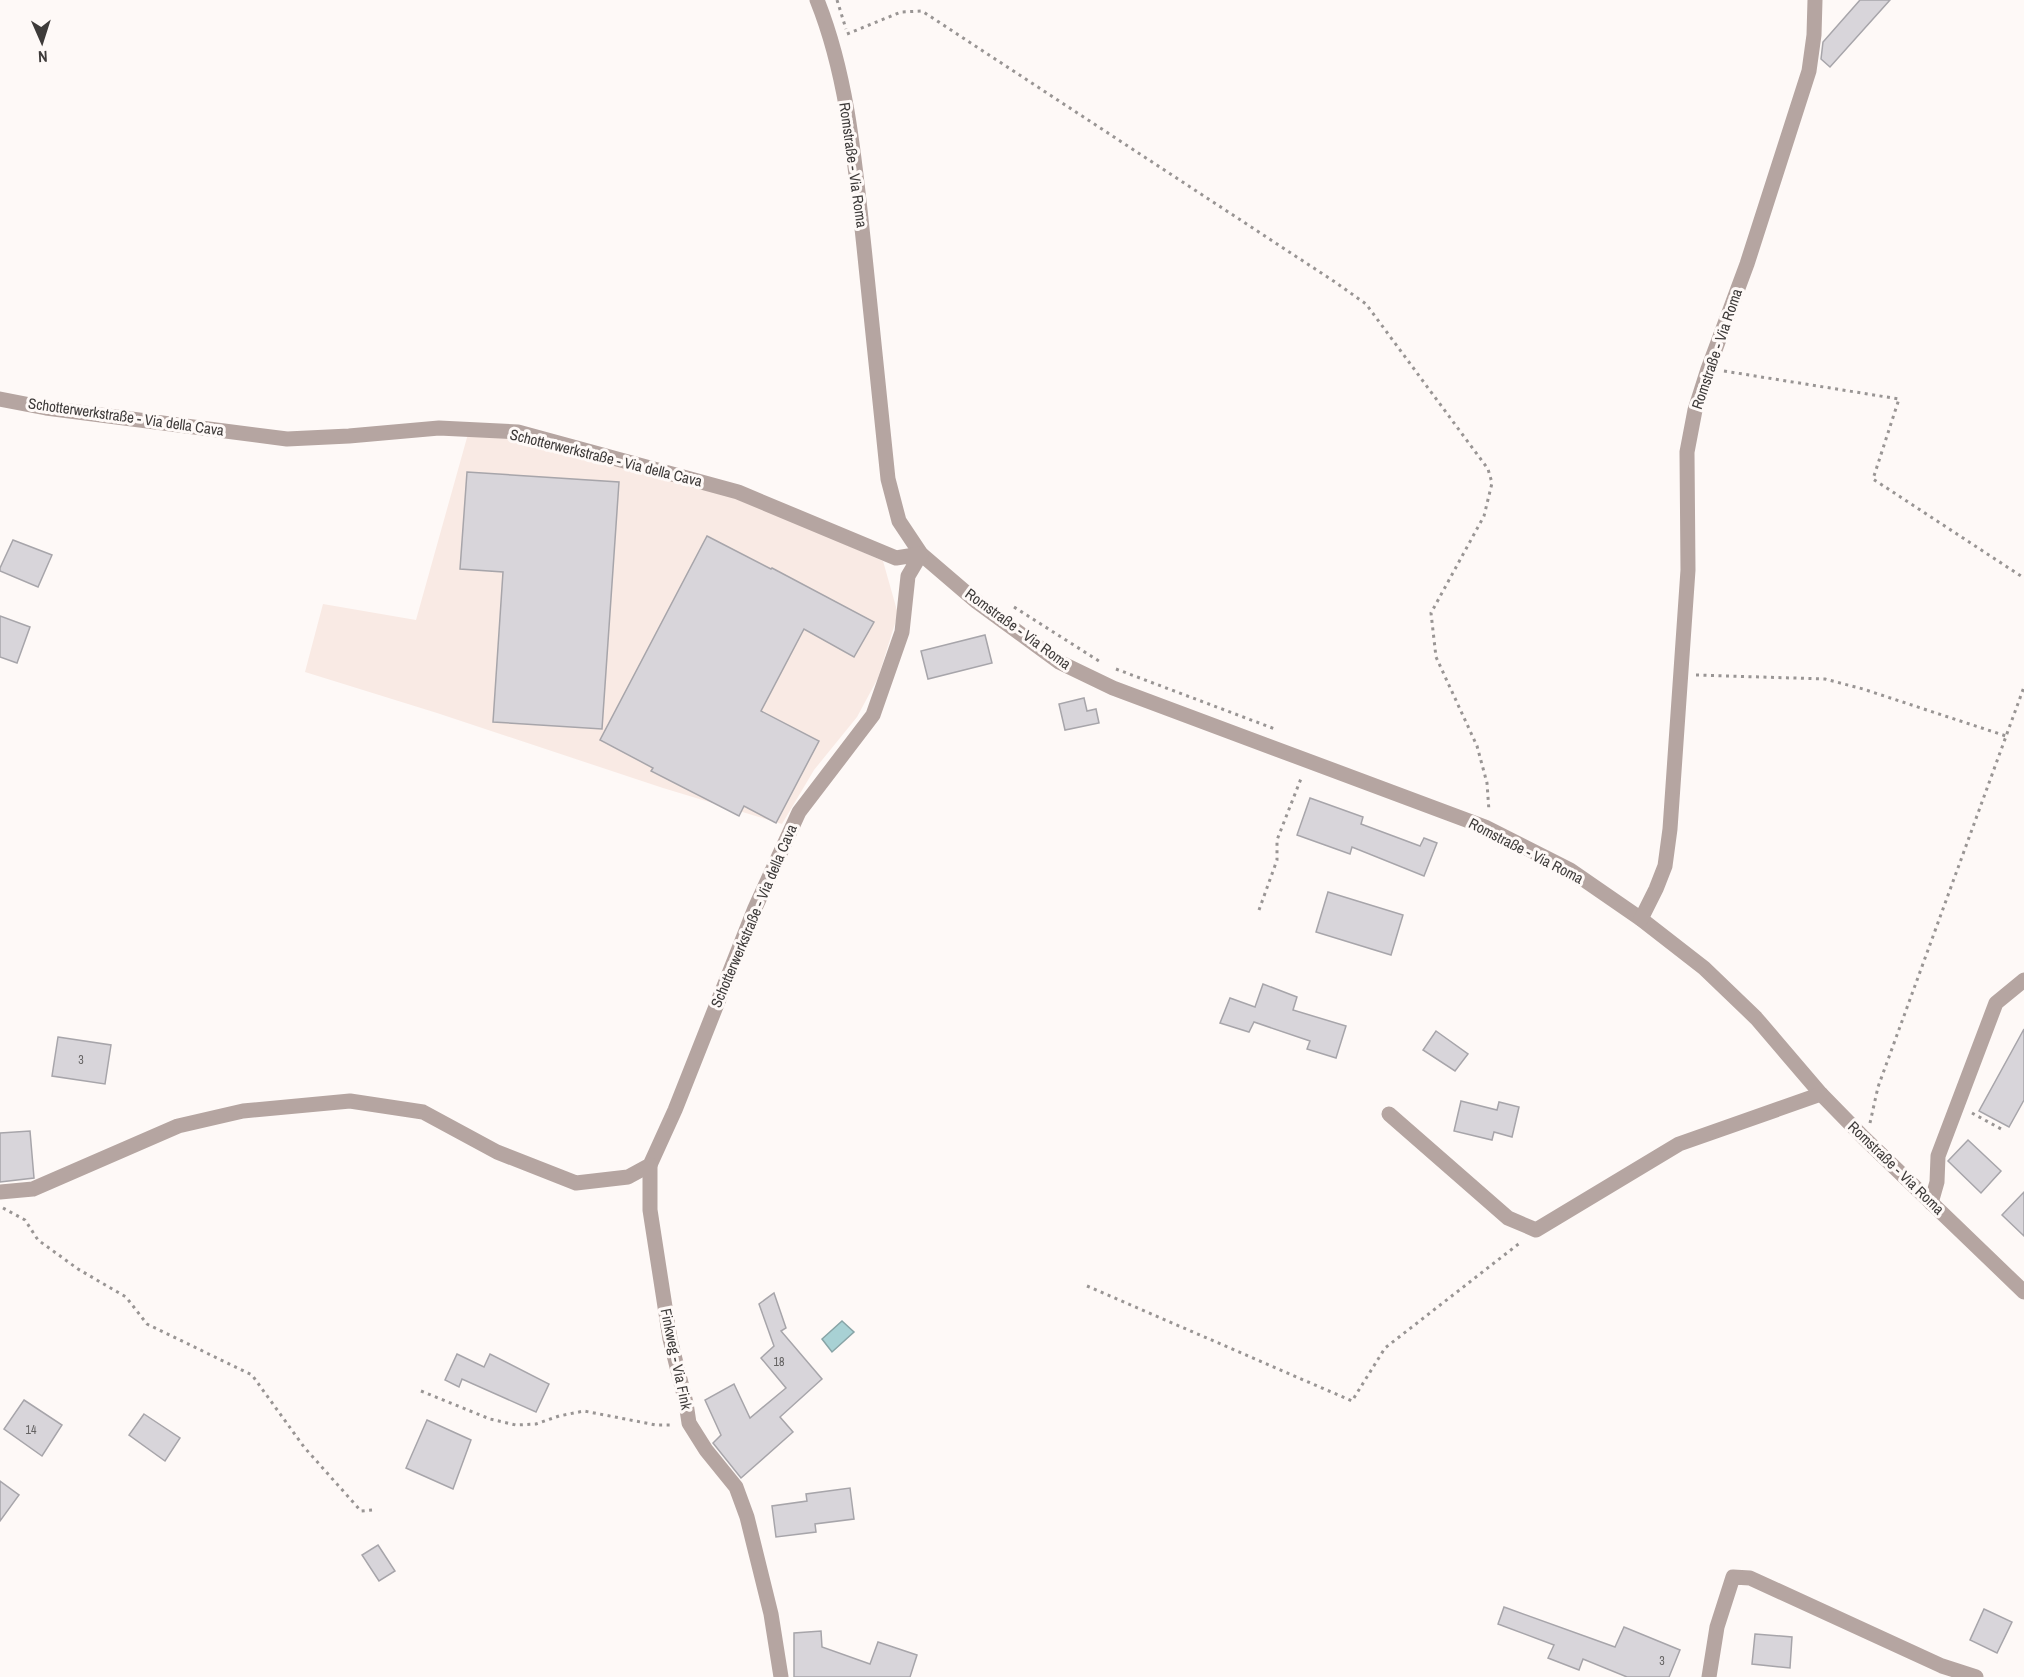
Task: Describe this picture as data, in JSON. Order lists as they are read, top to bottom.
{
  "streets": {
    "street": ["Romstraße - Via Roma", "Schotterwerkstraße - Via della Cava", "Finkweg - Via Fink"]
  },
  "crossings": [
    ["Romstraße - Via Roma", "Schotterwerkstraße - Via della Cava"],
    ["Schotterwerkstraße - Via della Cava", "Finkweg - Via Fink"]
  ],
  "house_numbers": [
    "3",
    "18",
    "14",
    "3"
  ],
  "north": "bottom"
}
